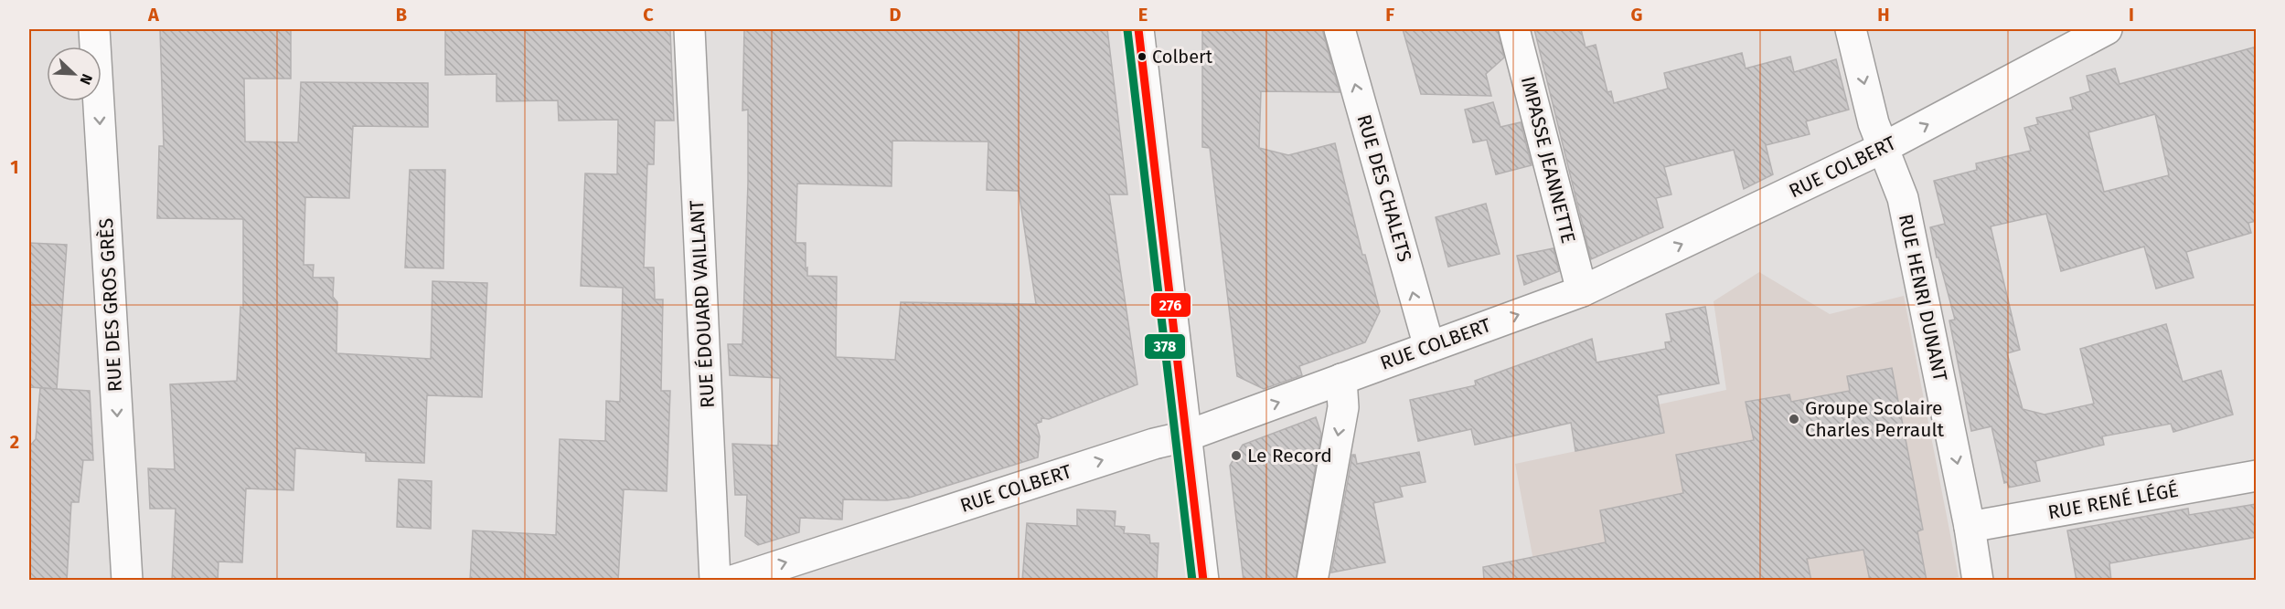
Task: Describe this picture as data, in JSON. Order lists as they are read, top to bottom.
{
  "streets": {
    "street": [
      "IMPASSE JEANNETTE",
      "RUE COLBERT",
      "RUE DES CHALETS",
      "RUE HENRI DUNANT",
      "RUE ÉDOUARD VAILLANT",
      "RUE DES GROS GRÈS",
      "RUE RENÉ LÉGÉ"
    ]
  },
  "crossings": [
    ["IMPASSE JEANNETTE", "RUE COLBERT"],
    ["RUE COLBERT", "RUE DES CHALETS"],
    ["RUE COLBERT", "RUE HENRI DUNANT"],
    ["RUE HENRI DUNANT", "RUE RENÉ LÉGÉ"]
  ],
  "one_way": ["RUE COLBERT", "RUE HENRI DUNANT", "RUE DES GROS GRÈS"],
  "places": ["Colbert", "Groupe Scolaire Charles Perrault", "Le Record"],
  "lines": ["transit line 276", "transit line 378"],
  "north": "bottom right",
  "grid": {
    "columns": [
      "A",
      "B",
      "C",
      "D",
      "E",
      "F",
      "G",
      "H",
      "I"
    ],
    "rows": ["1", "2"]
  }
}
